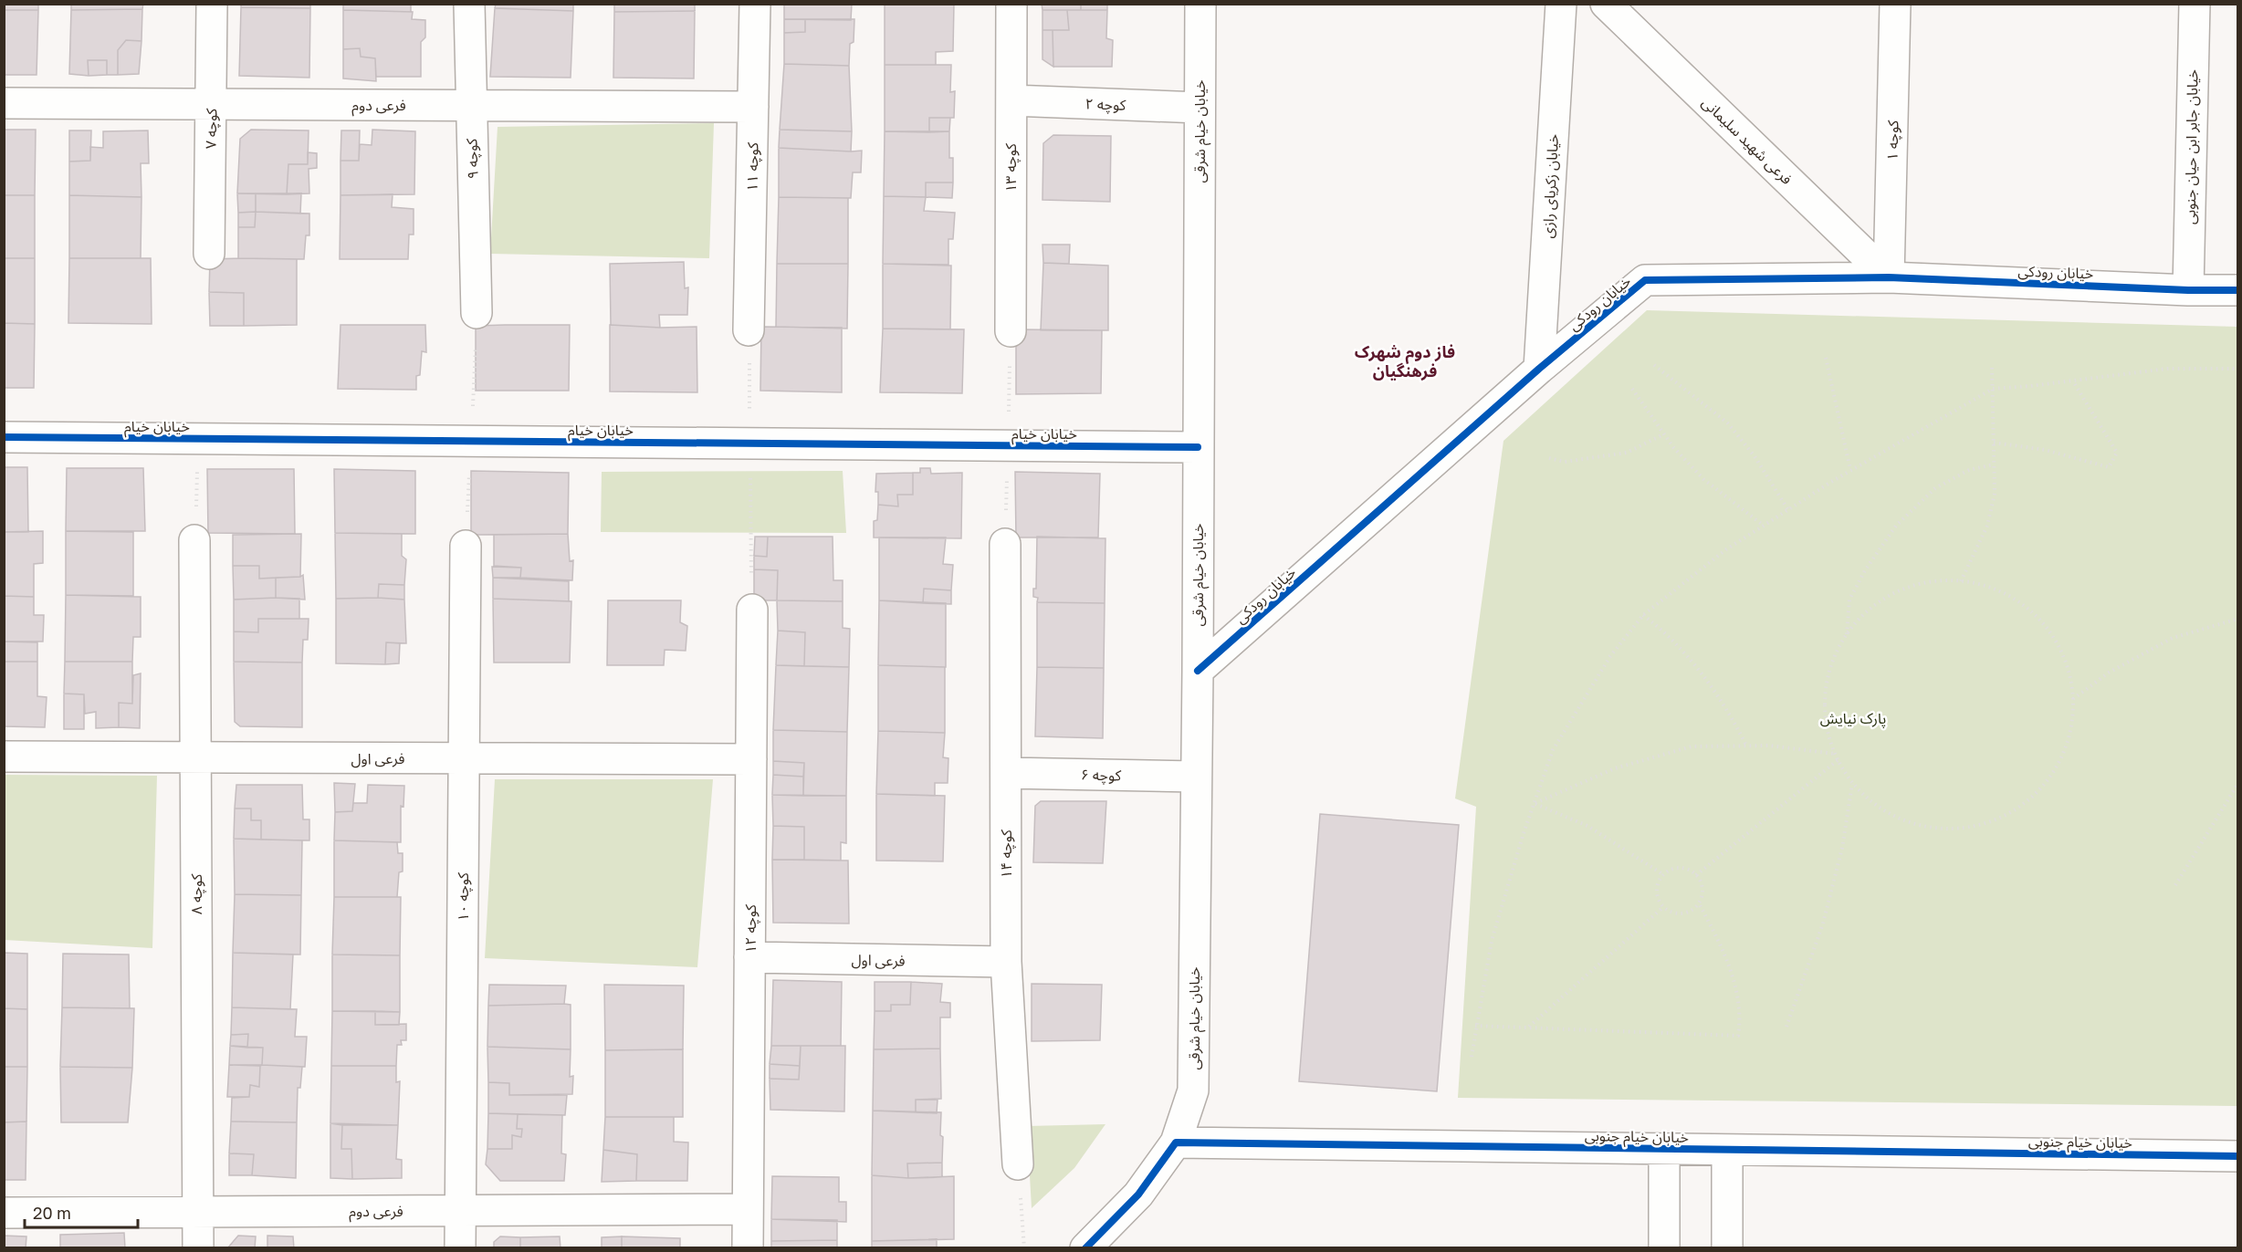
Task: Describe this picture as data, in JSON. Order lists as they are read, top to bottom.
{
  "streets": {
    "street": [
      "کوچه ۲",
      "فرعی دوم",
      "کوچه ۷",
      "خیابان خیام شرقی",
      "فرعی شهید سلیمانی",
      "کوچه ۱",
      "خیابان جابر ابن حیان جنوبی",
      "کوچه ۹",
      "کوچه ۱۱",
      "کوچه ۱۳",
      "خیابان زکریای رازی",
      "خیابان رودکی",
      "خیابان خیام",
      "فرعی اول",
      "کوچه ۶",
      "کوچه ۱۴",
      "کوچه ۸",
      "کوچه ۱۰",
      "کوچه ۱۲",
      "خیابان خیام جنوبی"
    ]
  },
  "crossings": [
    ["کوچه ۲", "خیابان خیام شرقی"],
    ["کوچه ۲", "کوچه ۱۳"],
    ["فرعی دوم", "کوچه ۷"],
    ["فرعی دوم", "کوچه ۹"],
    ["فرعی دوم", "کوچه ۱۱"],
    ["فرعی دوم", "کوچه ۸"],
    ["فرعی دوم", "کوچه ۱۰"],
    ["فرعی دوم", "کوچه ۱۲"],
    ["خیابان خیام شرقی", "خیابان رودکی"],
    ["خیابان خیام شرقی", "خیابان خیام"],
    ["خیابان خیام شرقی", "کوچه ۶"],
    ["خیابان خیام شرقی", "خیابان خیام جنوبی"],
    ["فرعی شهید سلیمانی", "کوچه ۱"],
    ["فرعی شهید سلیمانی", "خیابان رودکی"],
    ["کوچه ۱", "خیابان رودکی"],
    ["خیابان جابر ابن حیان جنوبی", "خیابان رودکی"],
    ["خیابان زکریای رازی", "خیابان رودکی"],
    ["فرعی اول", "کوچه ۱۴"],
    ["فرعی اول", "کوچه ۸"],
    ["فرعی اول", "کوچه ۱۰"],
    ["فرعی اول", "کوچه ۱۲"],
    ["کوچه ۶", "کوچه ۱۴"]
  ],
  "districts": ["فاز دوم شهرک فرهنگیان"],
  "parks": ["پارک نیایش"],
  "scale_bar": "20 m"
}
